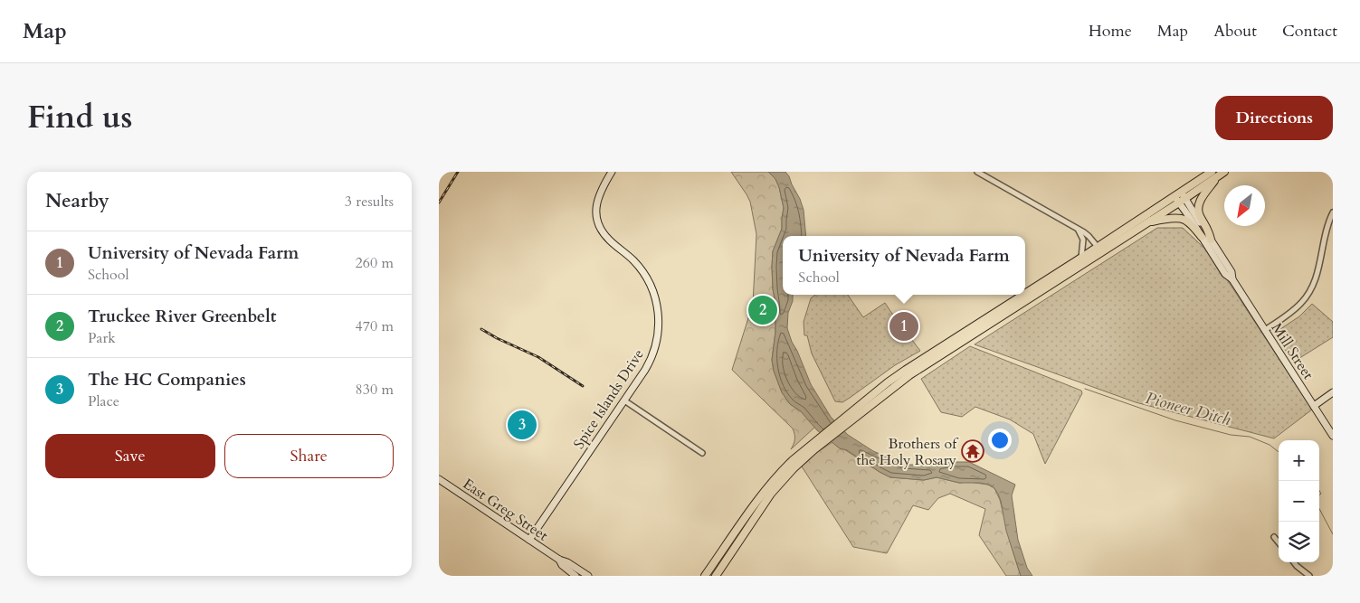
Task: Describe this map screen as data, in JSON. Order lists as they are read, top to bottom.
{
  "streets": {
    "main road": ["Mill Street", "Spice Islands Drive", "East Greg Street"]
  },
  "crossings": [
    ["Spice Islands Drive", "East Greg Street"]
  ],
  "water": ["Pioneer Ditch"],
  "places": {
    "temple": ["Brothers of the Holy Rosary"]
  },
  "north": "bottom left",
  "page": {
    "header": "Map",
    "nav": [
      "Home",
      "Map",
      "About",
      "Contact"
    ],
    "title": "Find us",
    "buttons": [
      "Directions",
      ["Save", "Share"]
    ],
    "heading": ["Nearby", "3 results"],
    "list": [
      {
        "mark": "1",
        "name": "University of Nevada Farm",
        "note": "School",
        "value": "260 m"
      },
      {
        "mark": "2",
        "name": "Truckee River Greenbelt",
        "note": "Park",
        "value": "470 m"
      },
      {
        "mark": "3",
        "name": "The HC Companies",
        "note": "Place",
        "value": "830 m"
      }
    ],
    "popup": ["University of Nevada Farm", "School"],
    "pins": ["2", "1", "3"],
    "map_buttons": ["+", "−"]
  }
}
